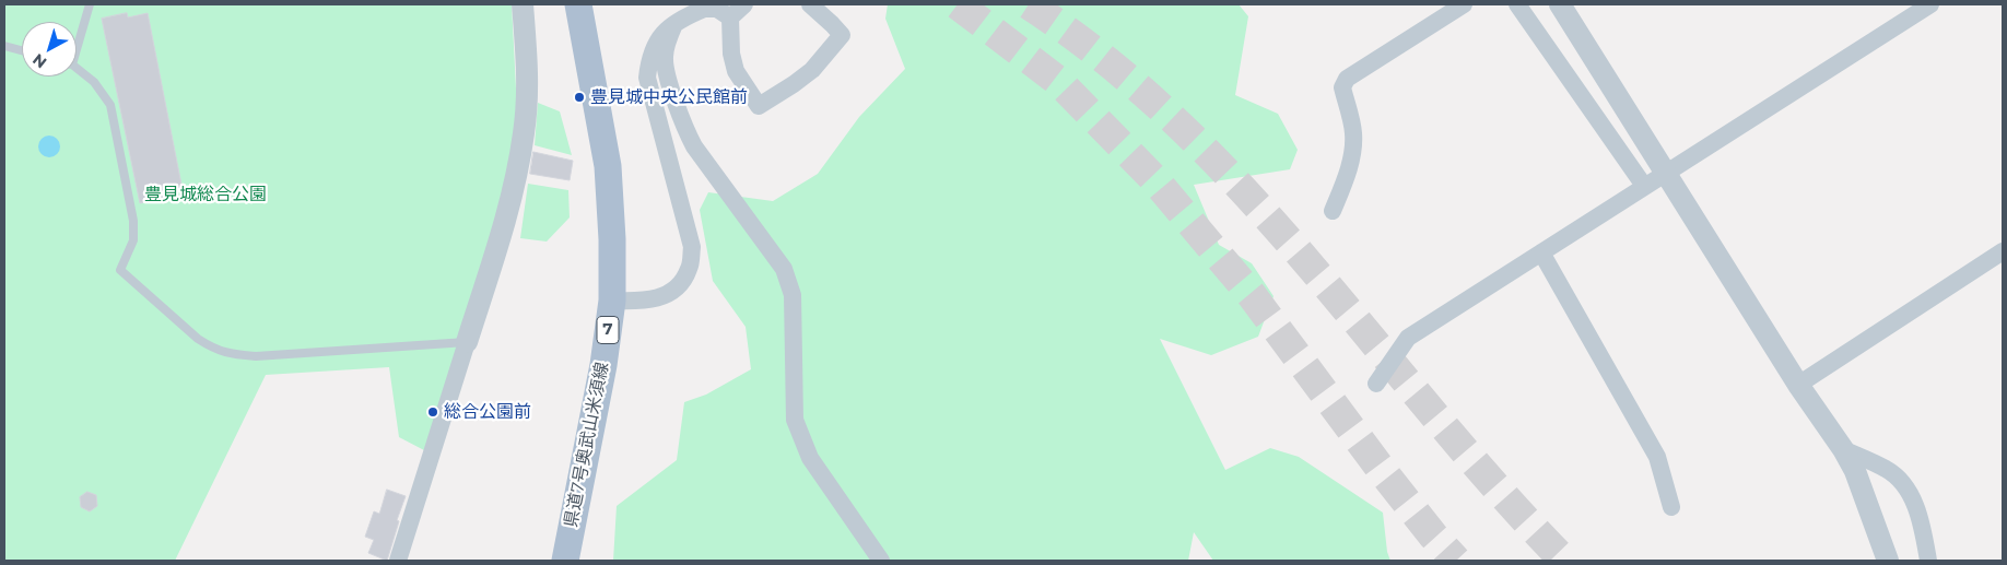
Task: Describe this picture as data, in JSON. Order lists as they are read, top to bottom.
{
  "streets": {
    "main road": ["7", "県道7号奥武山米須線"]
  },
  "parks": ["豊見城総合公園"],
  "places": ["豊見城中央公民館前", "総合公園前"],
  "north": "bottom left"
}
